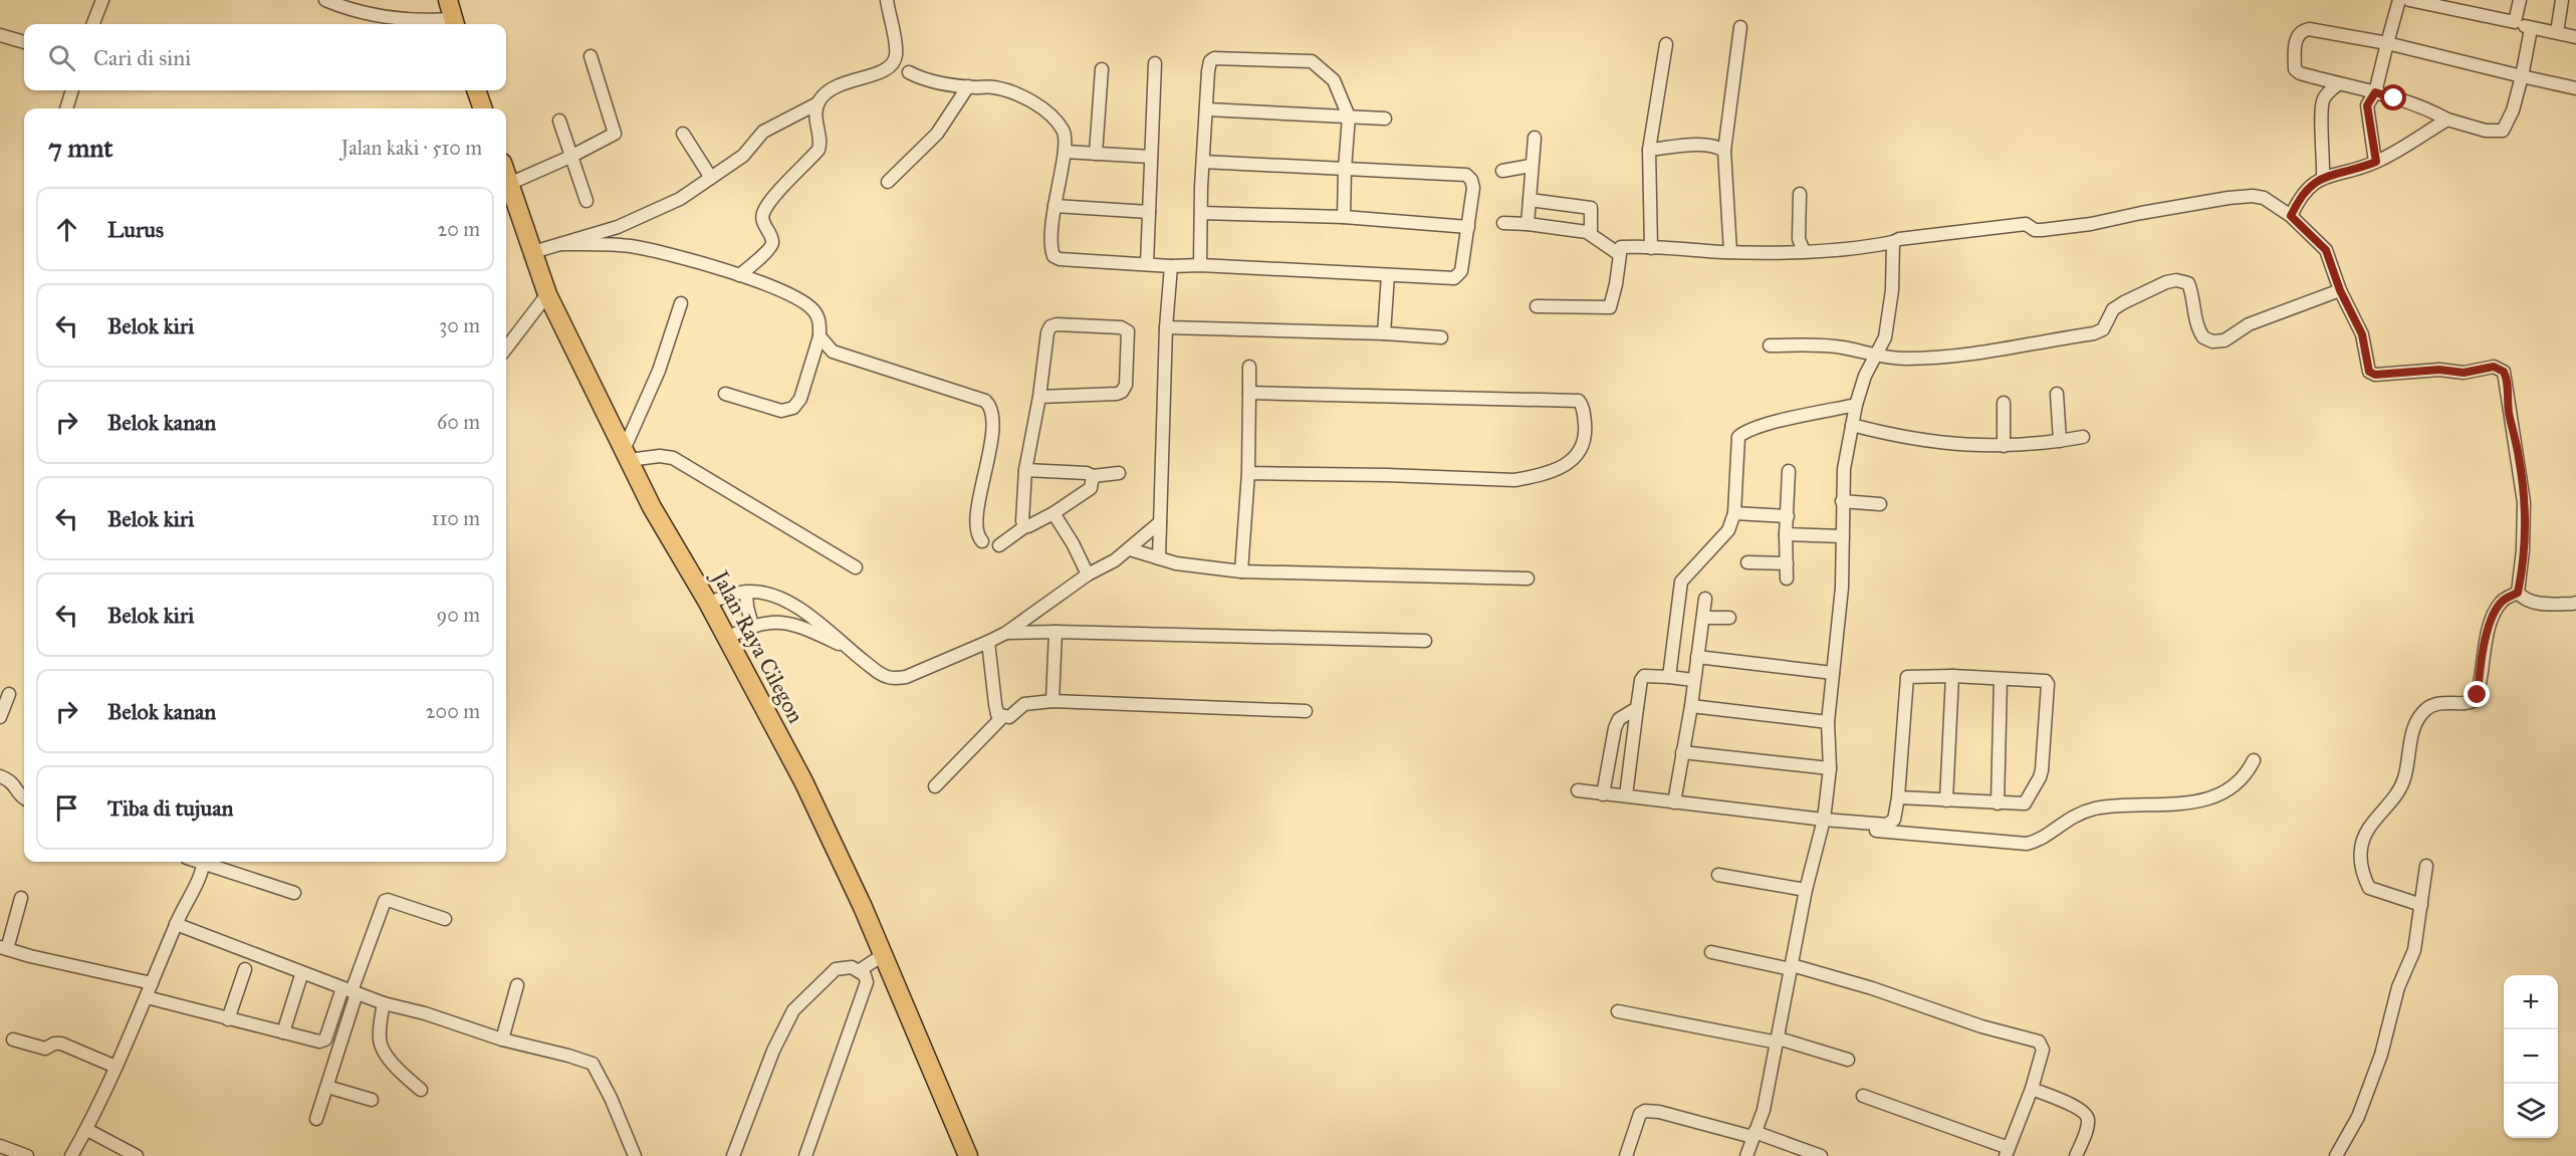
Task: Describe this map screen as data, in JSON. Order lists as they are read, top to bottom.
{
  "streets": {
    "highway": ["Jalan Raya Cilegon"]
  },
  "page": {
    "search": "Cari di sini",
    "heading": ["7 mnt", "Jalan kaki · 510 m"],
    "list": [
      ["Lurus", "20 m"],
      ["Belok kiri", "30 m"],
      ["Belok kanan", "60 m"],
      ["Belok kiri", "110 m"],
      ["Belok kiri", "90 m"],
      ["Belok kanan", "200 m"],
      "Tiba di tujuan"
    ],
    "map_buttons": ["+", "−"]
  }
}
